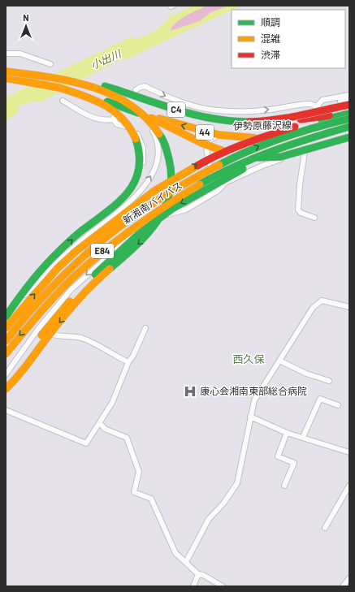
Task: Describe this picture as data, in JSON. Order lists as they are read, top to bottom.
{
  "streets": {
    "main road": [
      "C4",
      "伊勢原藤沢線",
      "44",
      "新湘南バイパス",
      "E84"
    ]
  },
  "crossings": [
    ["C4", "伊勢原藤沢線"],
    ["C4", "44"],
    ["伊勢原藤沢線", "44"],
    ["伊勢原藤沢線", "新湘南バイパス"]
  ],
  "districts": ["西久保"],
  "water": ["小出川"],
  "places": {
    "hospital": ["康心会湘南東部総合病院"]
  },
  "legend": ["順調", "混雑", "渋滞"],
  "north": "top"
}
